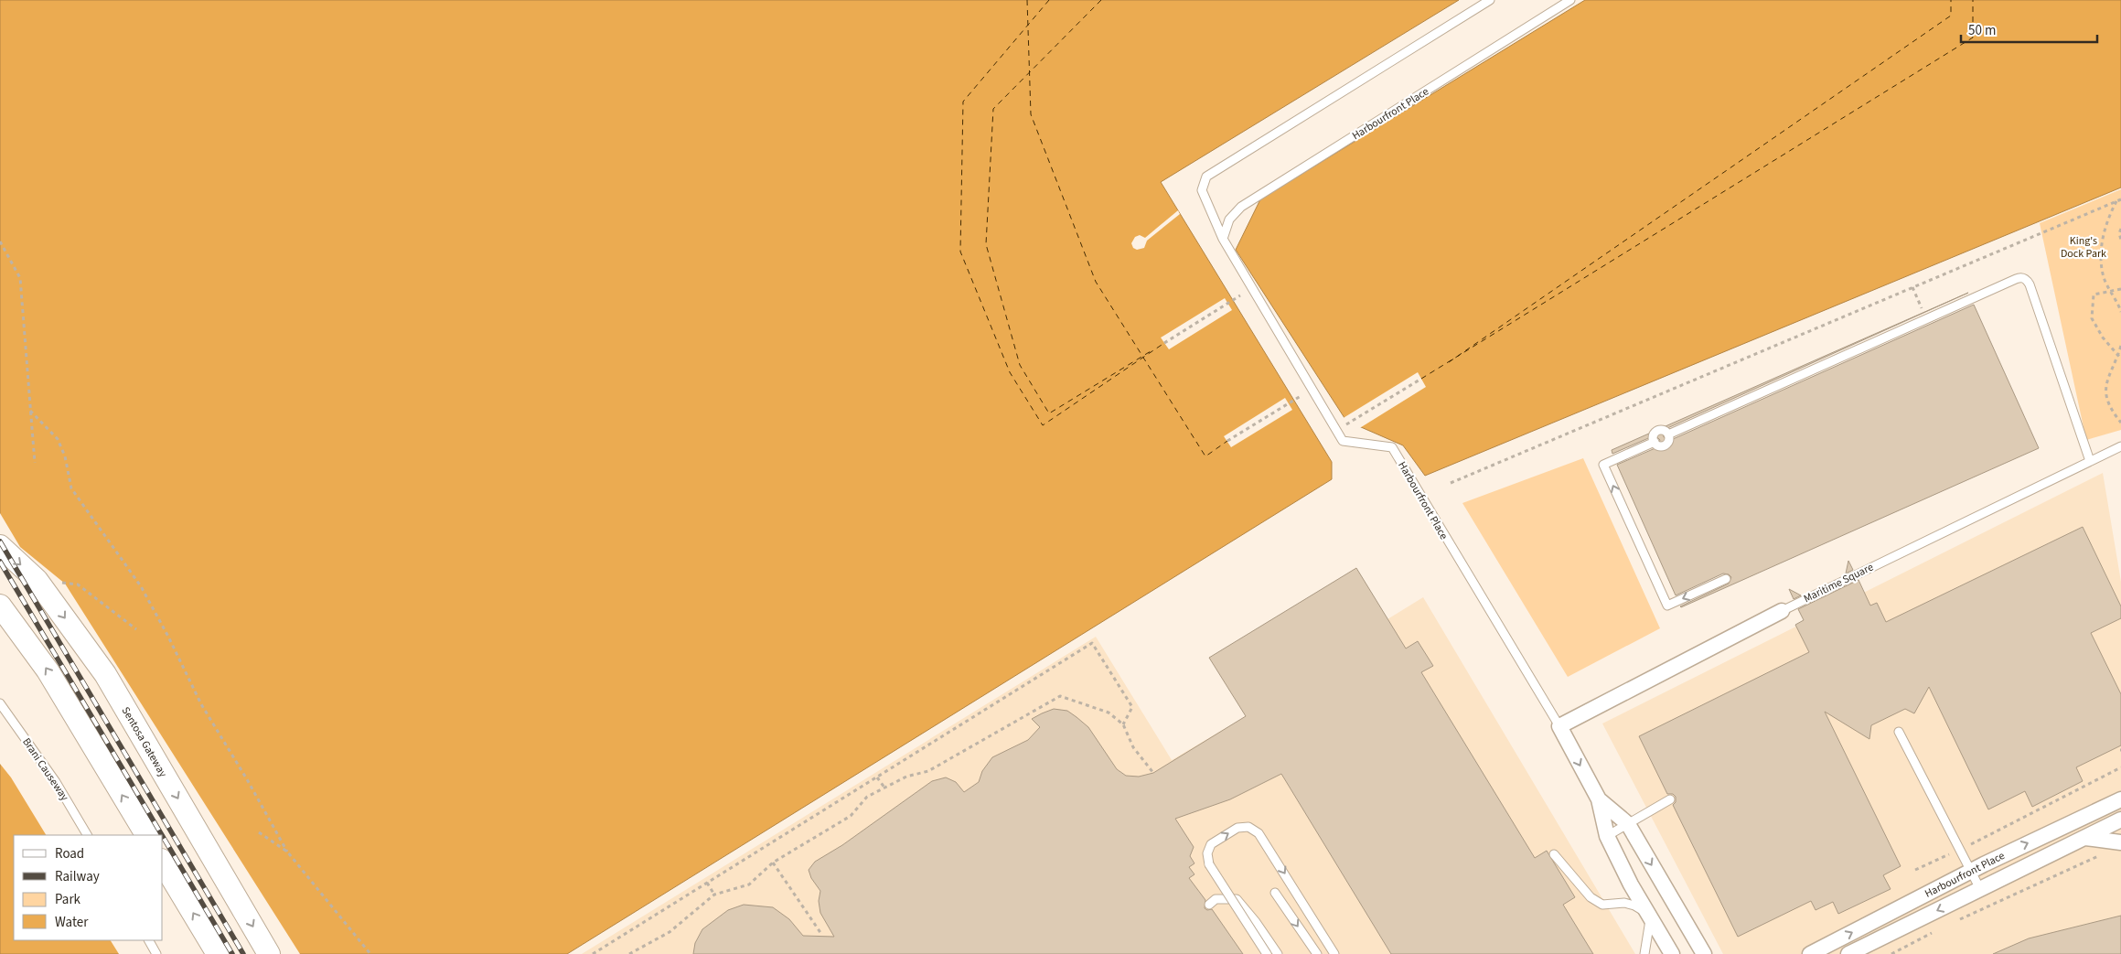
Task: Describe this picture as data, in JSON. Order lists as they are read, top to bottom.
{
  "streets": {
    "main road": ["Sentosa Gateway"],
    "street": ["Harbourfront Place", "Maritime Square"],
    "lane": ["Brani Causeway"]
  },
  "crossings": [
    ["Harbourfront Place", "Maritime Square"]
  ],
  "parks": ["King's Dock Park"],
  "legend": [
    "Road",
    "Railway",
    "Park",
    "Water"
  ],
  "scale_bar": "50 m"
}
